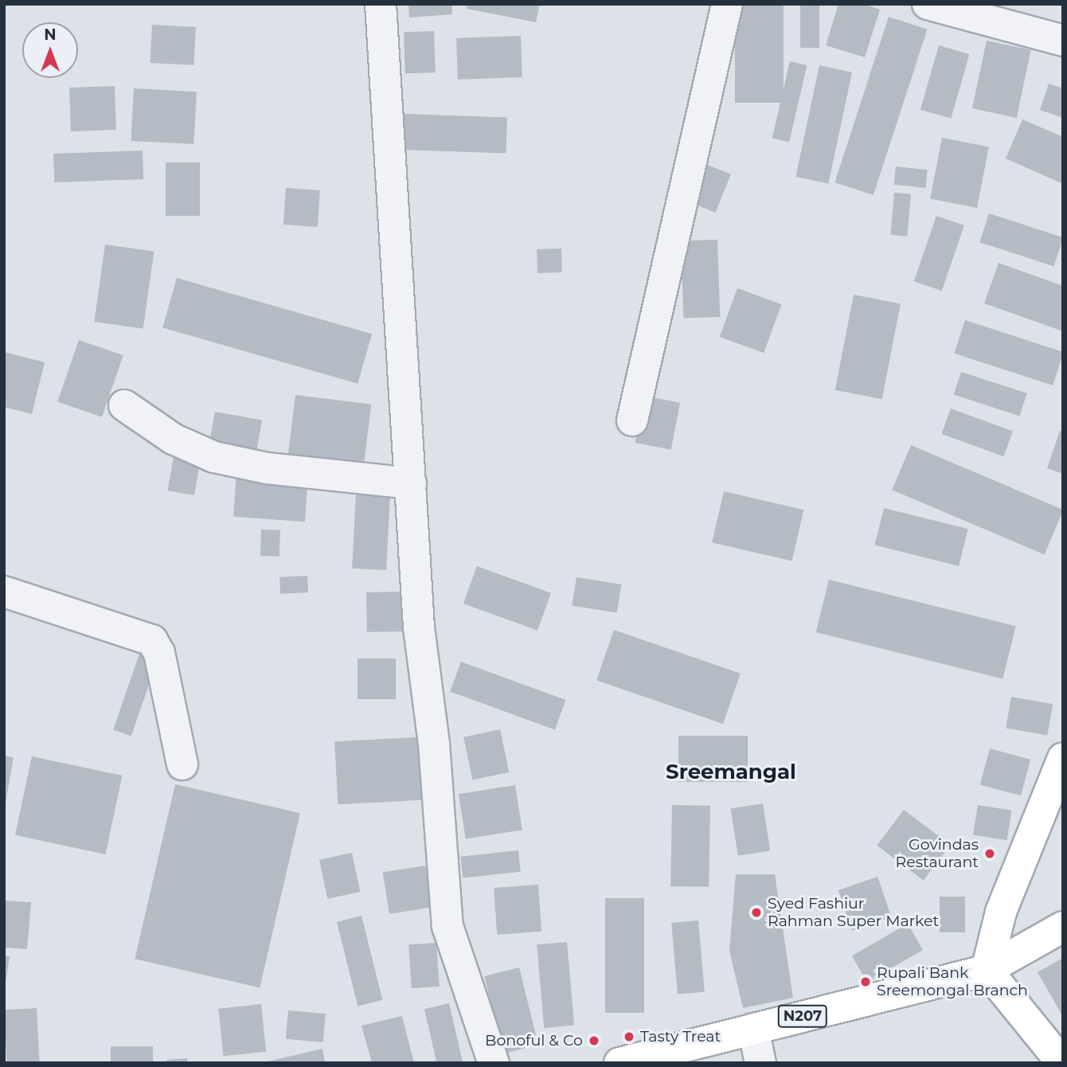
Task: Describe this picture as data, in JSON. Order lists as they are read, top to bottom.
{
  "streets": {
    "main road": ["N207"]
  },
  "districts": ["Sreemangal"],
  "places": [
    "Govindas Restaurant",
    "Syed Fashiur Rahman Super Market",
    "Rupali Bank Sreemongal Branch",
    "Tasty Treat",
    "Bonoful & Co"
  ],
  "north": "top"
}
